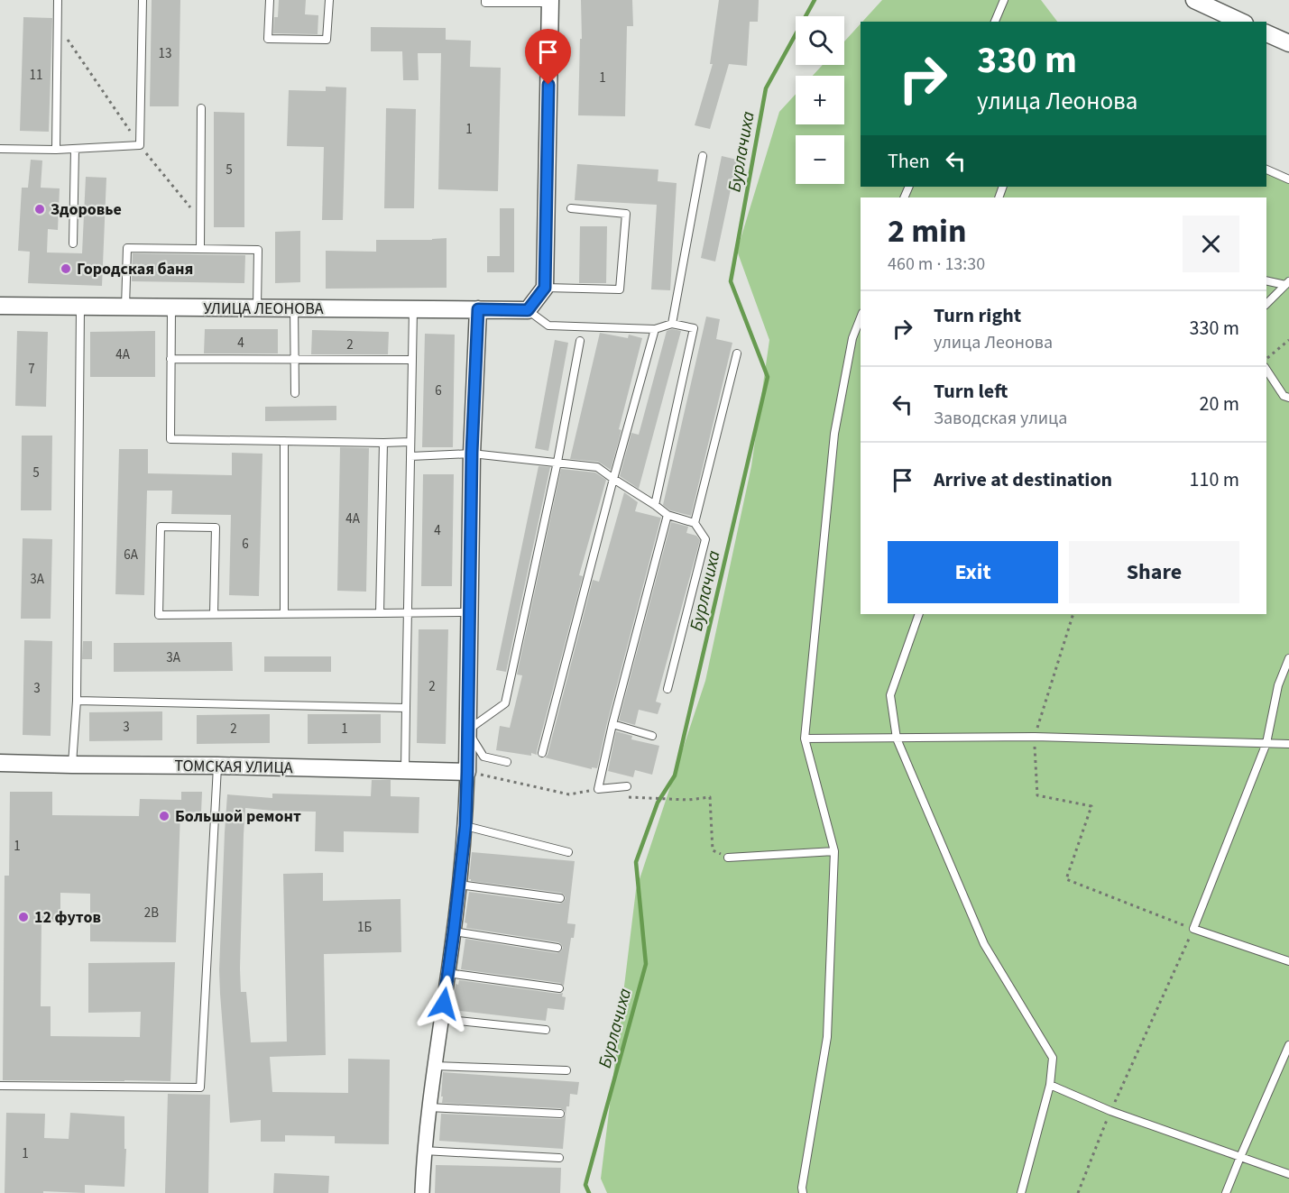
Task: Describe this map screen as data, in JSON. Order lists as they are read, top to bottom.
{
  "streets": {
    "street": ["УЛИЦА ЛЕОНОВА", "ТОМСКАЯ УЛИЦА"]
  },
  "water": ["Бурлачиха"],
  "places": [
    "Здоровье",
    "Городская баня",
    "Большой ремонт",
    "12 футов"
  ],
  "house_numbers": [
    "13",
    "11",
    "1",
    "1",
    "5",
    "4",
    "2",
    "4А",
    "7",
    "6",
    "5",
    "4А",
    "4",
    "6",
    "6А",
    "3А",
    "3А",
    "2",
    "3",
    "3",
    "2",
    "1",
    "1",
    "2В",
    "1Б",
    "1"
  ],
  "page": {
    "map_buttons": ["+", "−"],
    "turn": ["330 m", "улица Леонова"],
    "then": "Then",
    "heading": ["2 min", "460 m · 13:30"],
    "list": [
      {
        "name": "Turn right",
        "note": "улица Леонова",
        "value": "330 m"
      },
      {
        "name": "Turn left",
        "note": "Заводская улица",
        "value": "20 m"
      },
      {
        "name": "Arrive at destination",
        "value": "110 m"
      }
    ],
    "buttons": ["Exit", "Share"]
  }
}
